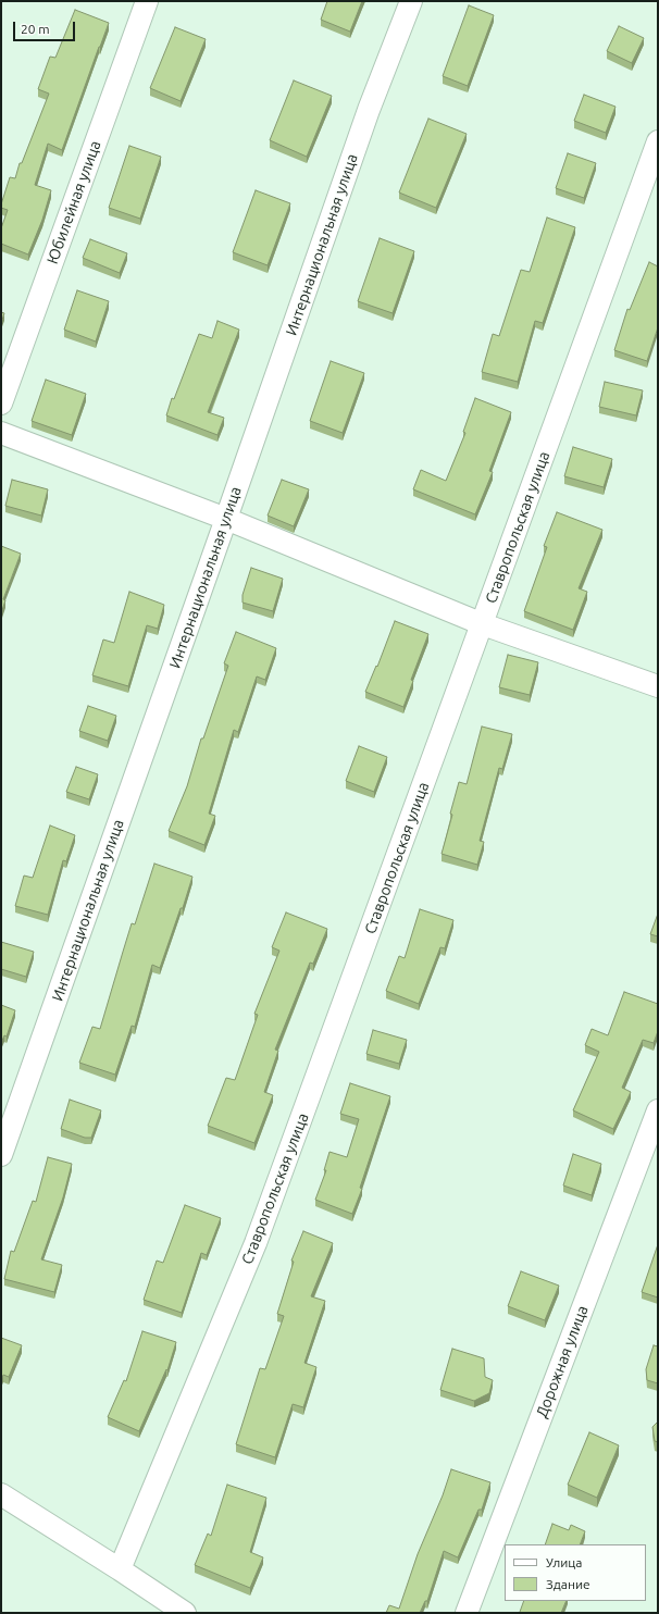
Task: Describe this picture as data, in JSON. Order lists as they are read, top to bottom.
{
  "streets": {
    "street": [
      "Юбилейная улица",
      "Интернациональная улица",
      "Ставропольская улица",
      "Дорожная улица"
    ]
  },
  "legend": ["Улица", "Здание"],
  "scale_bar": "20 m"
}
